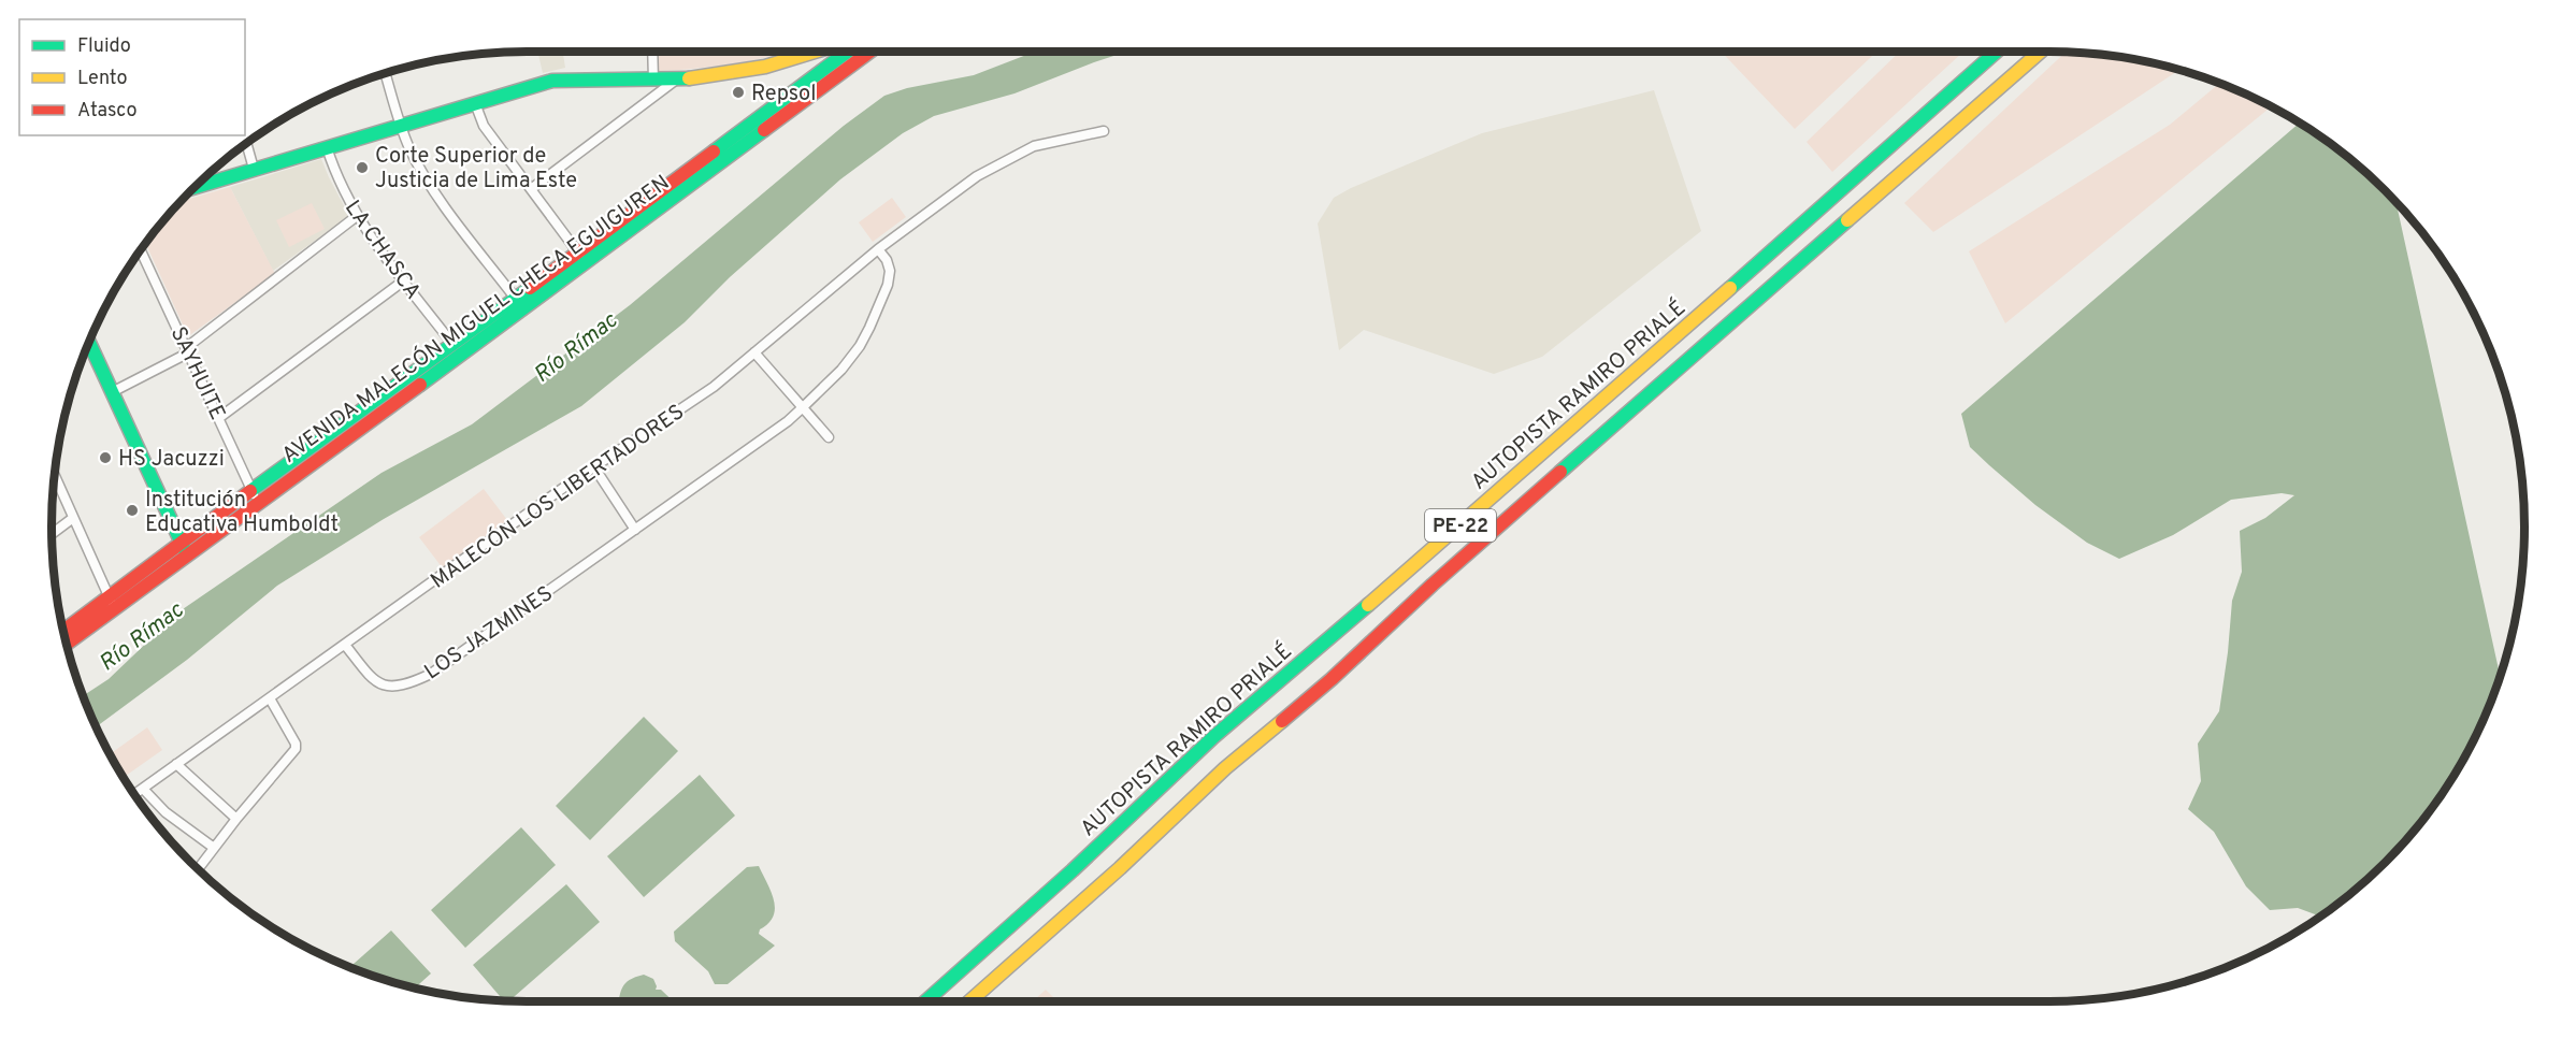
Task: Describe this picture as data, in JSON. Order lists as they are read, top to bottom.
{
  "streets": {
    "main road": ["AVENIDA MALECÓN MIGUEL CHECA EGUIGUREN", "AUTOPISTA RAMIRO PRIALÉ", "PE-22"],
    "street": [
      "LA CHASCA",
      "SAYHUITE",
      "MALECÓN LOS LIBERTADORES",
      "LOS JAZMINES"
    ]
  },
  "crossings": [
    ["LA CHASCA", "AVENIDA MALECÓN MIGUEL CHECA EGUIGUREN"],
    ["AVENIDA MALECÓN MIGUEL CHECA EGUIGUREN", "SAYHUITE"],
    ["MALECÓN LOS LIBERTADORES", "LOS JAZMINES"]
  ],
  "water": ["Río Rímac"],
  "places": [
    "Repsol",
    "Corte Superior de Justicia de Lima Este",
    "HS Jacuzzi",
    "Institución Educativa Humboldt"
  ],
  "legend": ["Fluido", "Lento", "Atasco"]
}
